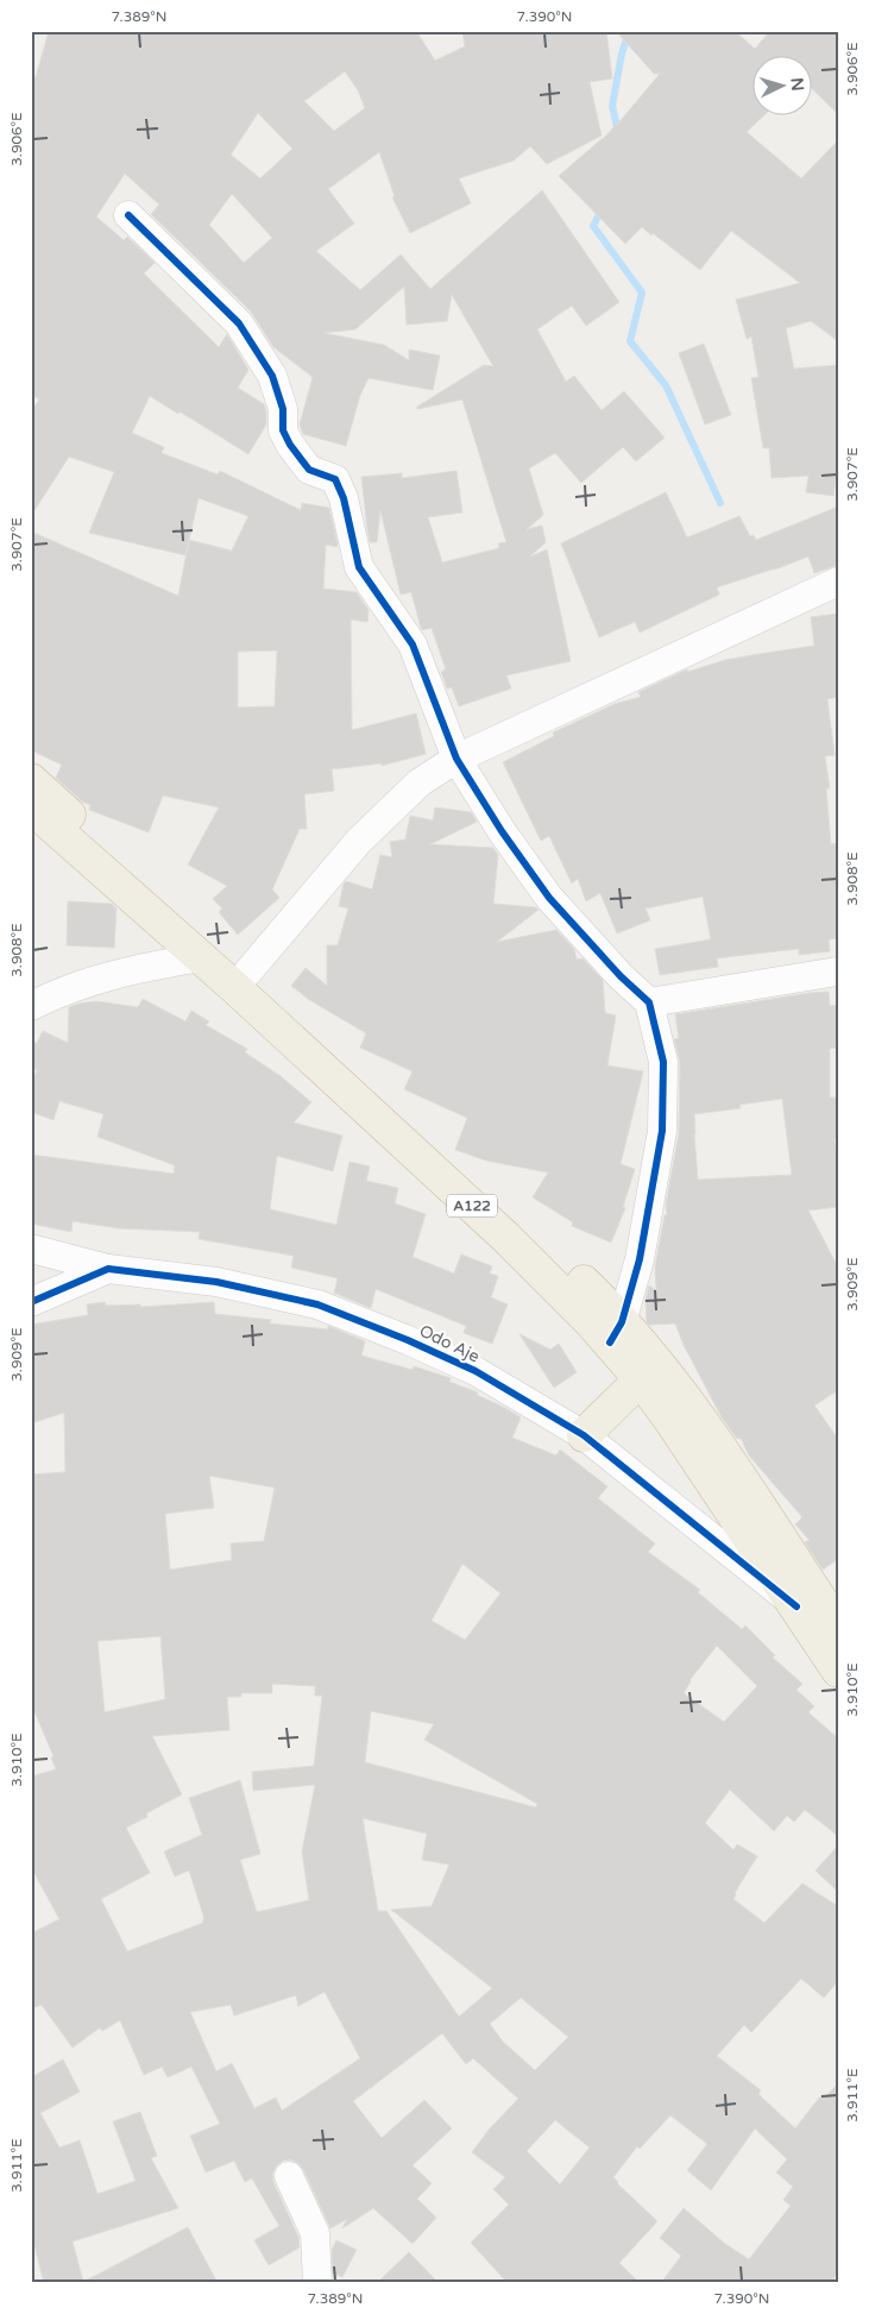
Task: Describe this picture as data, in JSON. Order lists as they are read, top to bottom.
{
  "streets": {
    "highway": ["A122"],
    "street": ["Odo Aje"]
  },
  "crossings": [
    ["A122", "Odo Aje"]
  ],
  "north": "right",
  "coordinates": [
    "7.389°N",
    "7.390°N",
    "3.906°E",
    "3.907°E",
    "3.908°E",
    "3.909°E",
    "3.910°E",
    "3.911°E"
  ]
}
